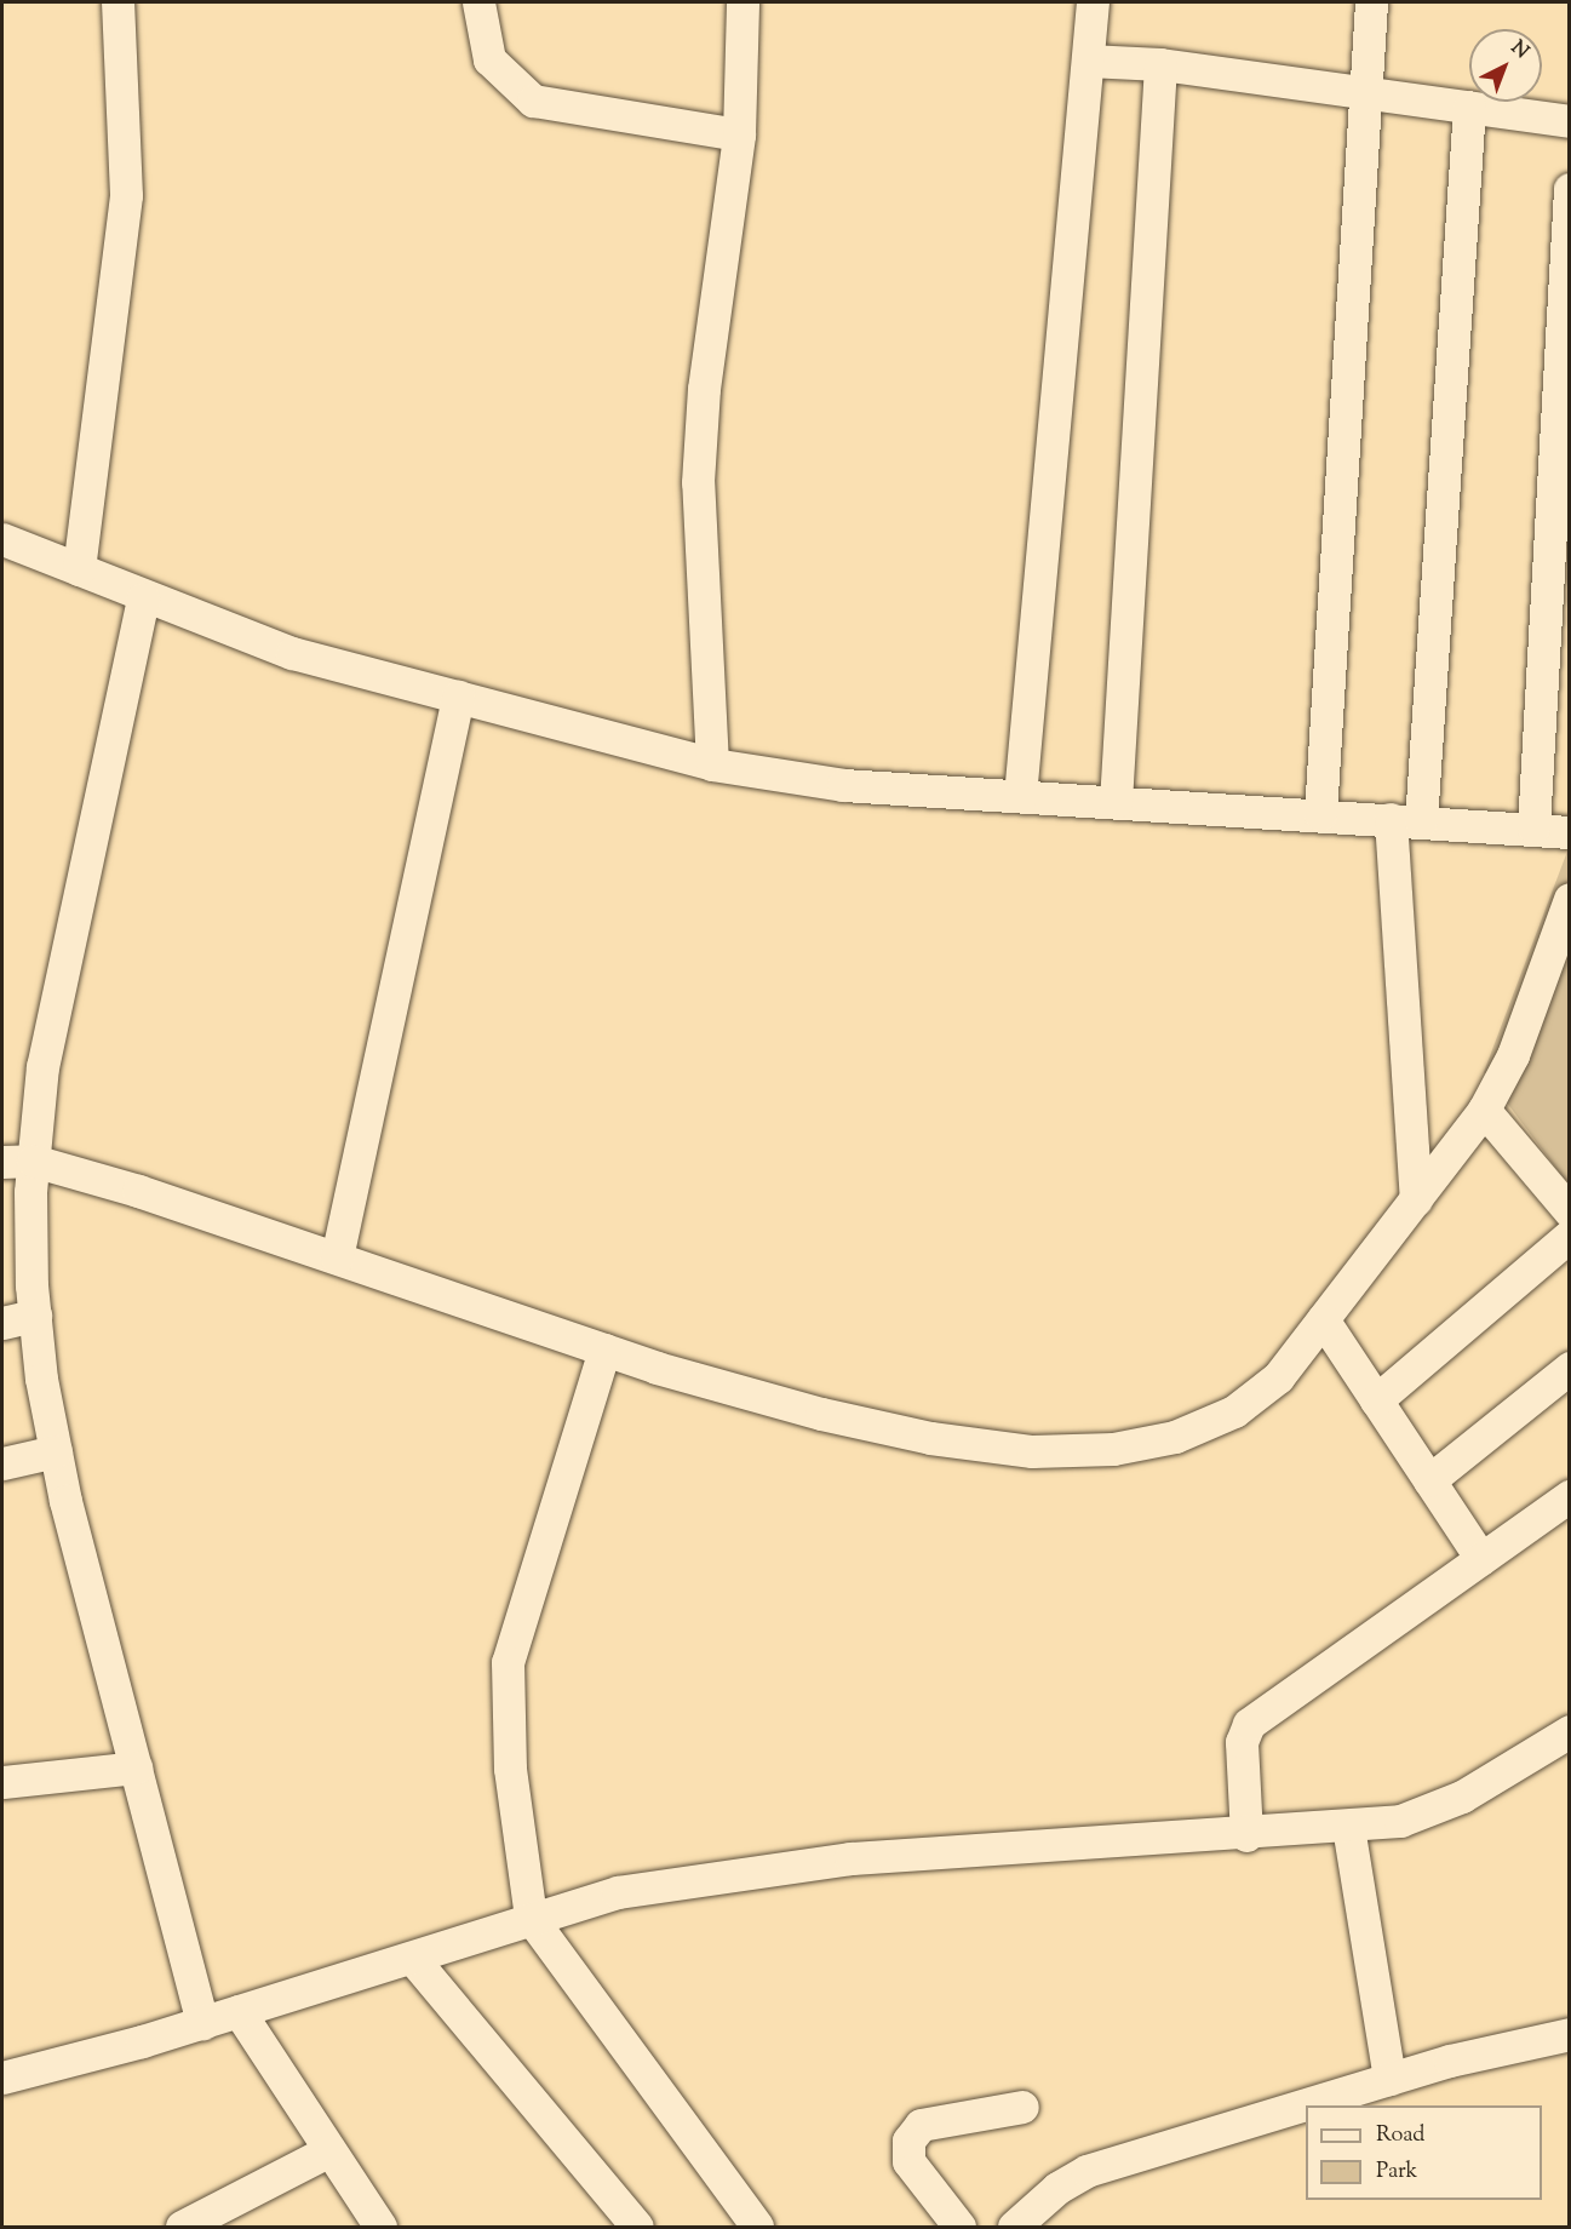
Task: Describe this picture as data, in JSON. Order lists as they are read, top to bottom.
{
  "legend": ["Road", "Park"],
  "north": "top right"
}
